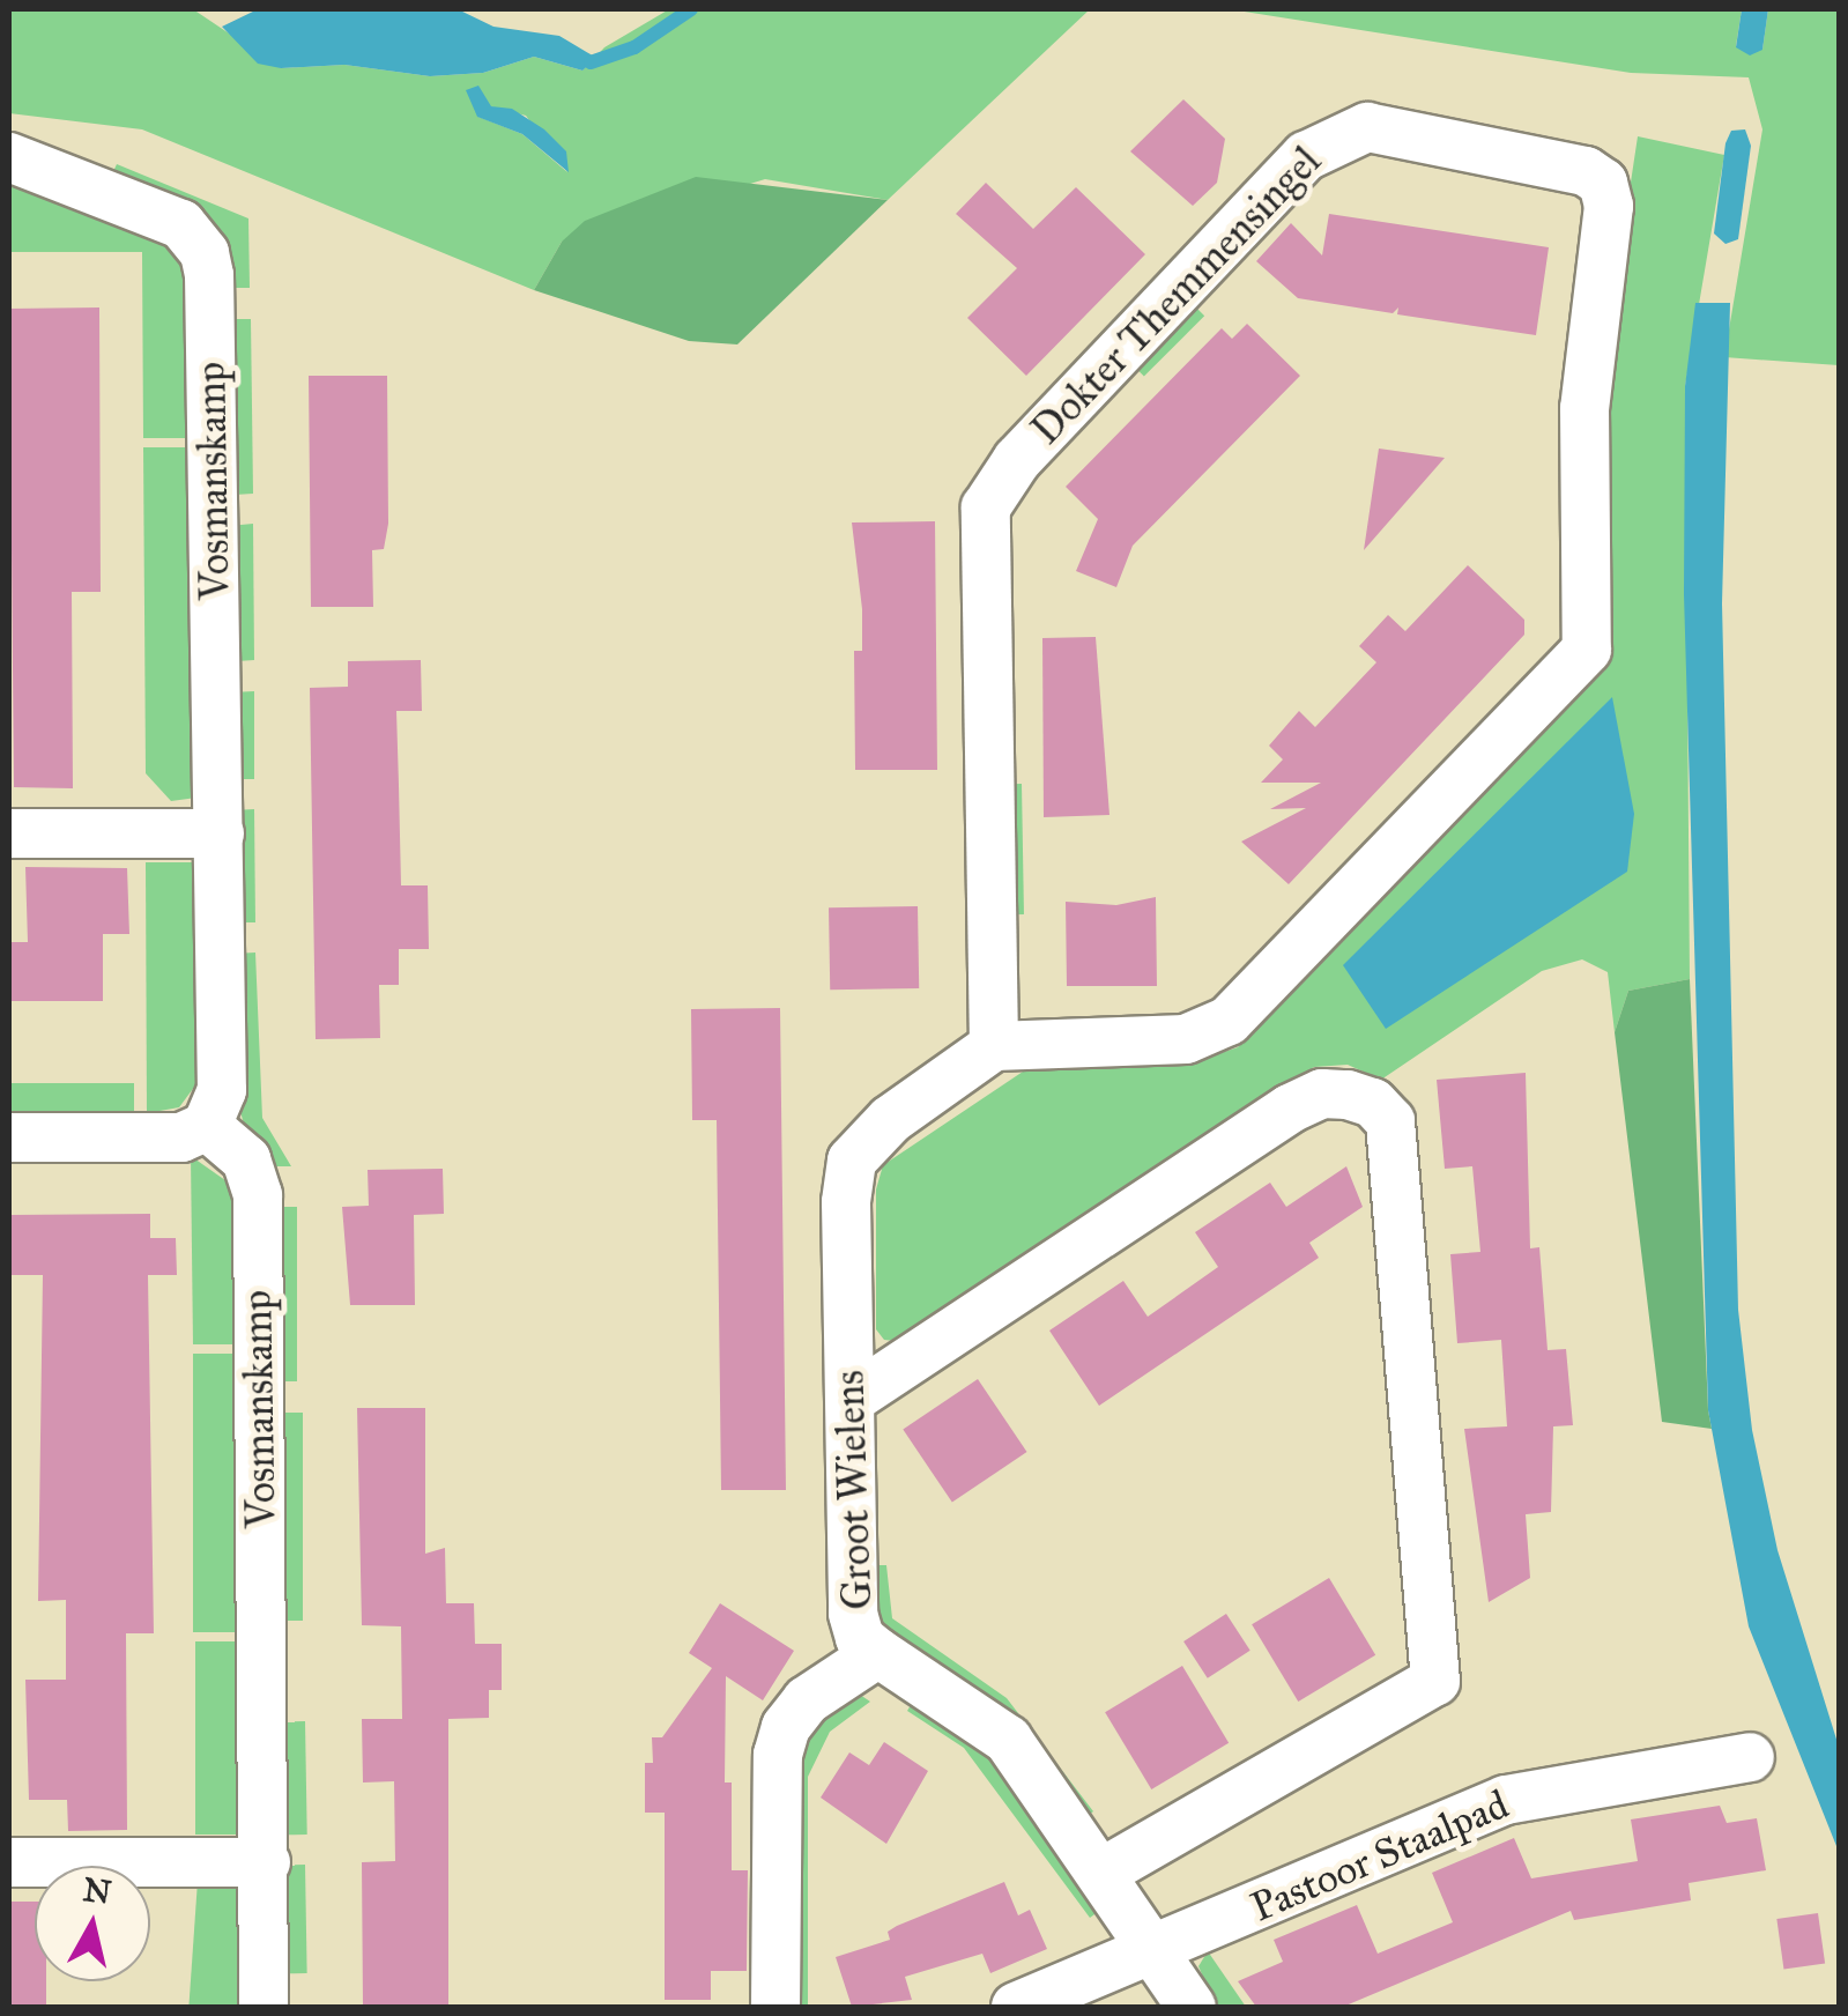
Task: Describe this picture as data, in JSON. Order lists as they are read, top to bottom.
{
  "streets": {
    "street": [
      "Dokter Themmensingel",
      "Vosmanskamp",
      "Groot Wielens",
      "Pastoor Staalpad"
    ]
  },
  "crossings": [
    ["Dokter Themmensingel", "Groot Wielens"],
    ["Groot Wielens", "Pastoor Staalpad"]
  ],
  "north": "top"
}
